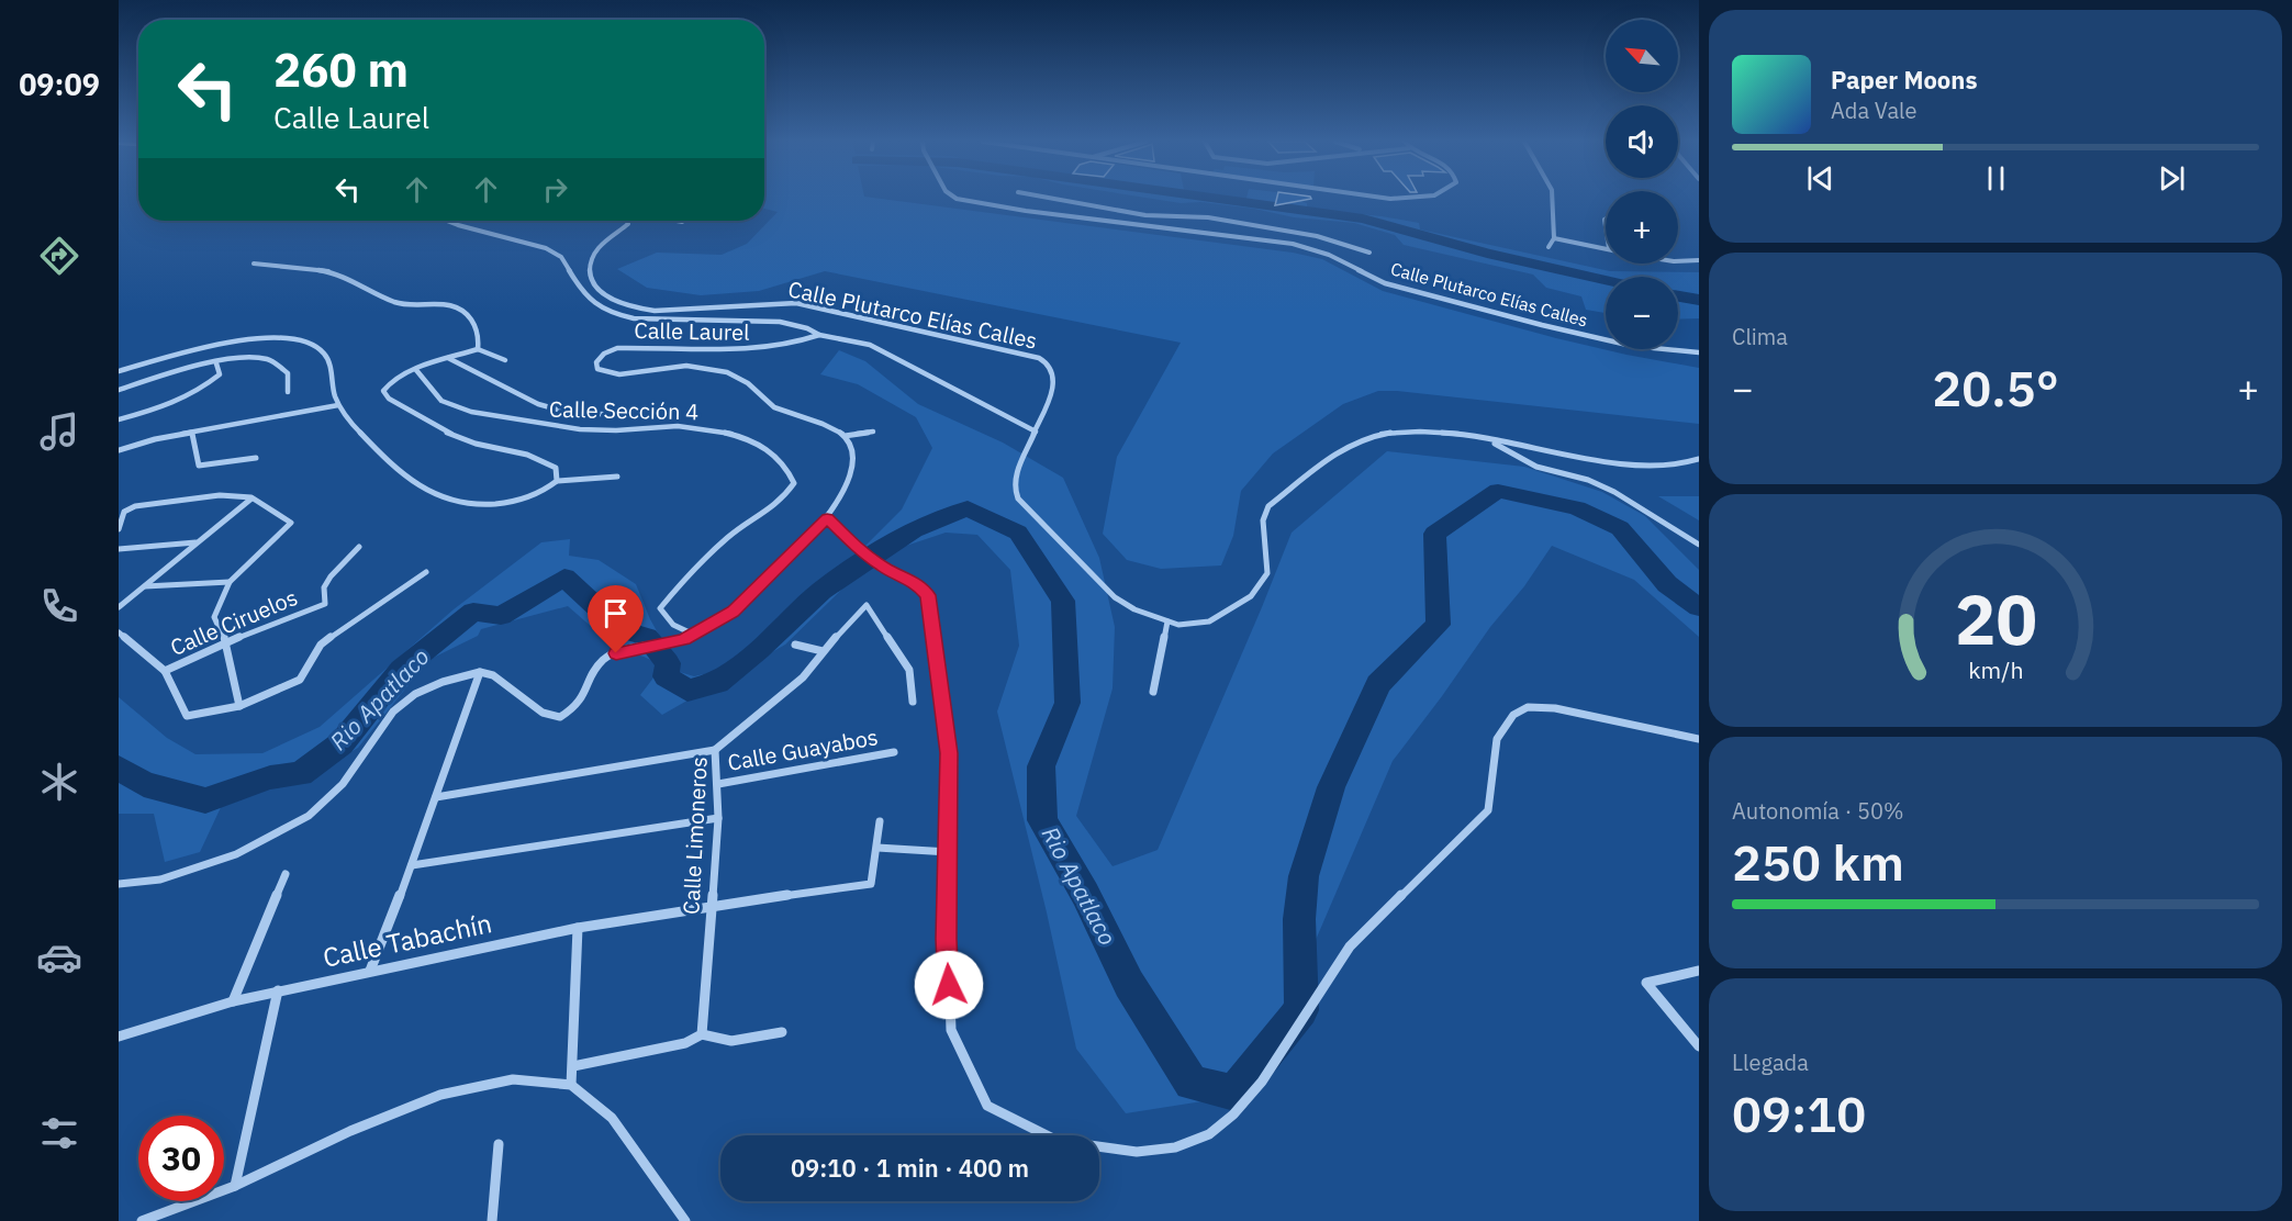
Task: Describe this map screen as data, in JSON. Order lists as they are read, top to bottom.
{
  "streets": {
    "street": [
      "Calle Plutarco Elías Calles",
      "Calle Laurel",
      "Calle Sección 4",
      "Calle Ciruelos",
      "Calle Guayabos",
      "Calle Limoneros",
      "Calle Tabachín"
    ]
  },
  "crossings": [
    ["Calle Plutarco Elías Calles", "Calle Laurel"],
    ["Calle Guayabos", "Calle Limoneros"],
    ["Calle Limoneros", "Calle Tabachín"]
  ],
  "water": ["Rio Apatlaco"],
  "north": "top left",
  "page": {
    "tabs": "09:09",
    "map_buttons": ["+", "−"],
    "turn": ["260 m", "Calle Laurel"],
    "song": ["Paper Moons", "Ada Vale"],
    "tile": [
      "Clima",
      ["Autonomía · 50%", "250 km"],
      ["Llegada", "09:10"]
    ],
    "heat": ["−", "20.5°", "+"],
    "limit": "30",
    "trip": "09:10 · 1 min · 400 m",
    "gauge": ["20", "km/h"]
  }
}
